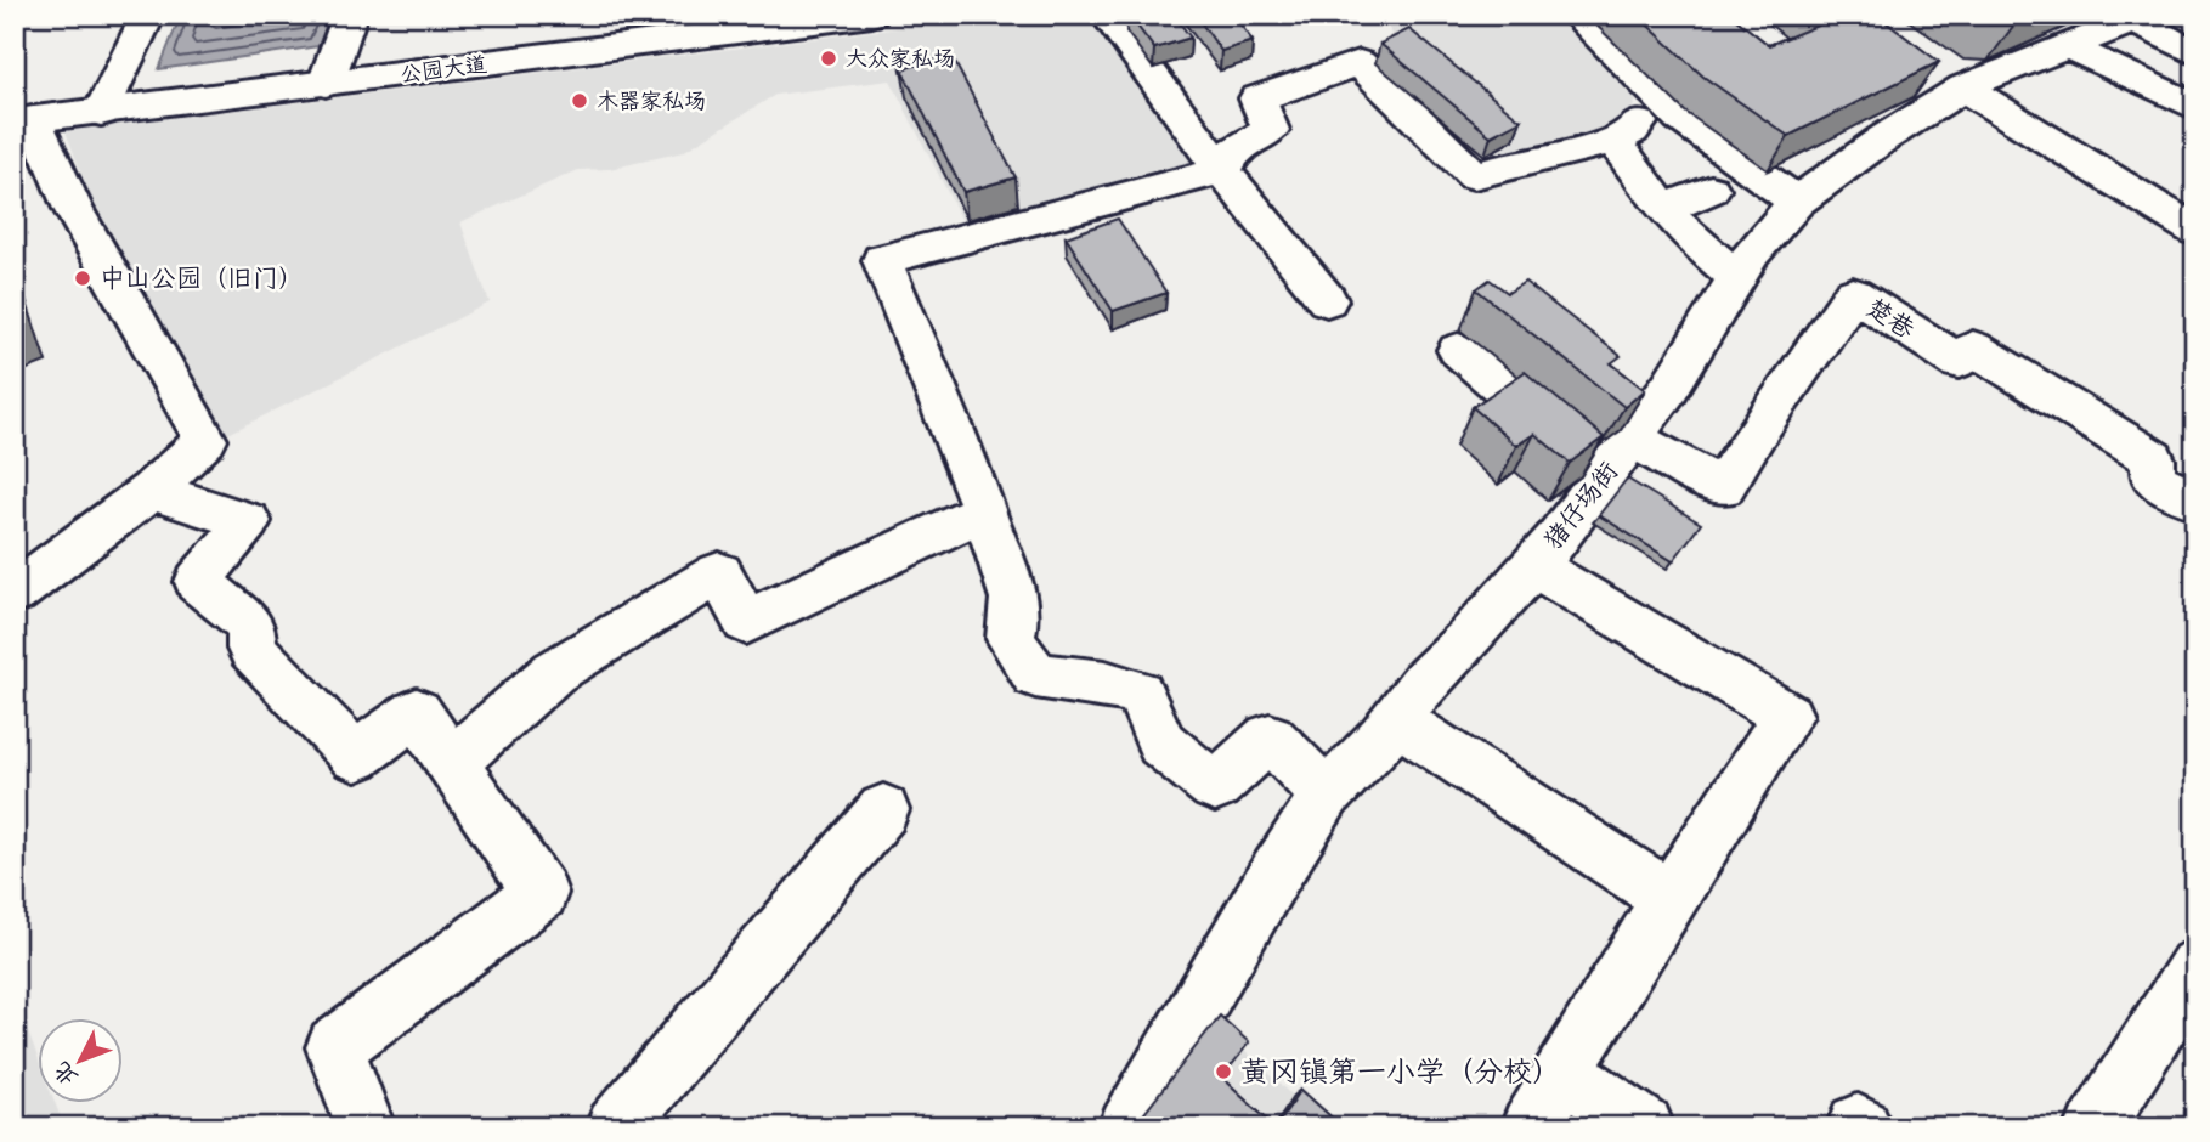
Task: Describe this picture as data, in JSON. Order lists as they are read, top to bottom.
{
  "streets": {
    "street": ["公园大道", "楚巷", "猪仔场街"]
  },
  "crossings": [
    ["楚巷", "猪仔场街"]
  ],
  "places": [
    "大众家私场",
    "木器家私场",
    "中山公园（旧门）",
    "黄冈镇第一小学（分校）"
  ],
  "north": "bottom left"
}
